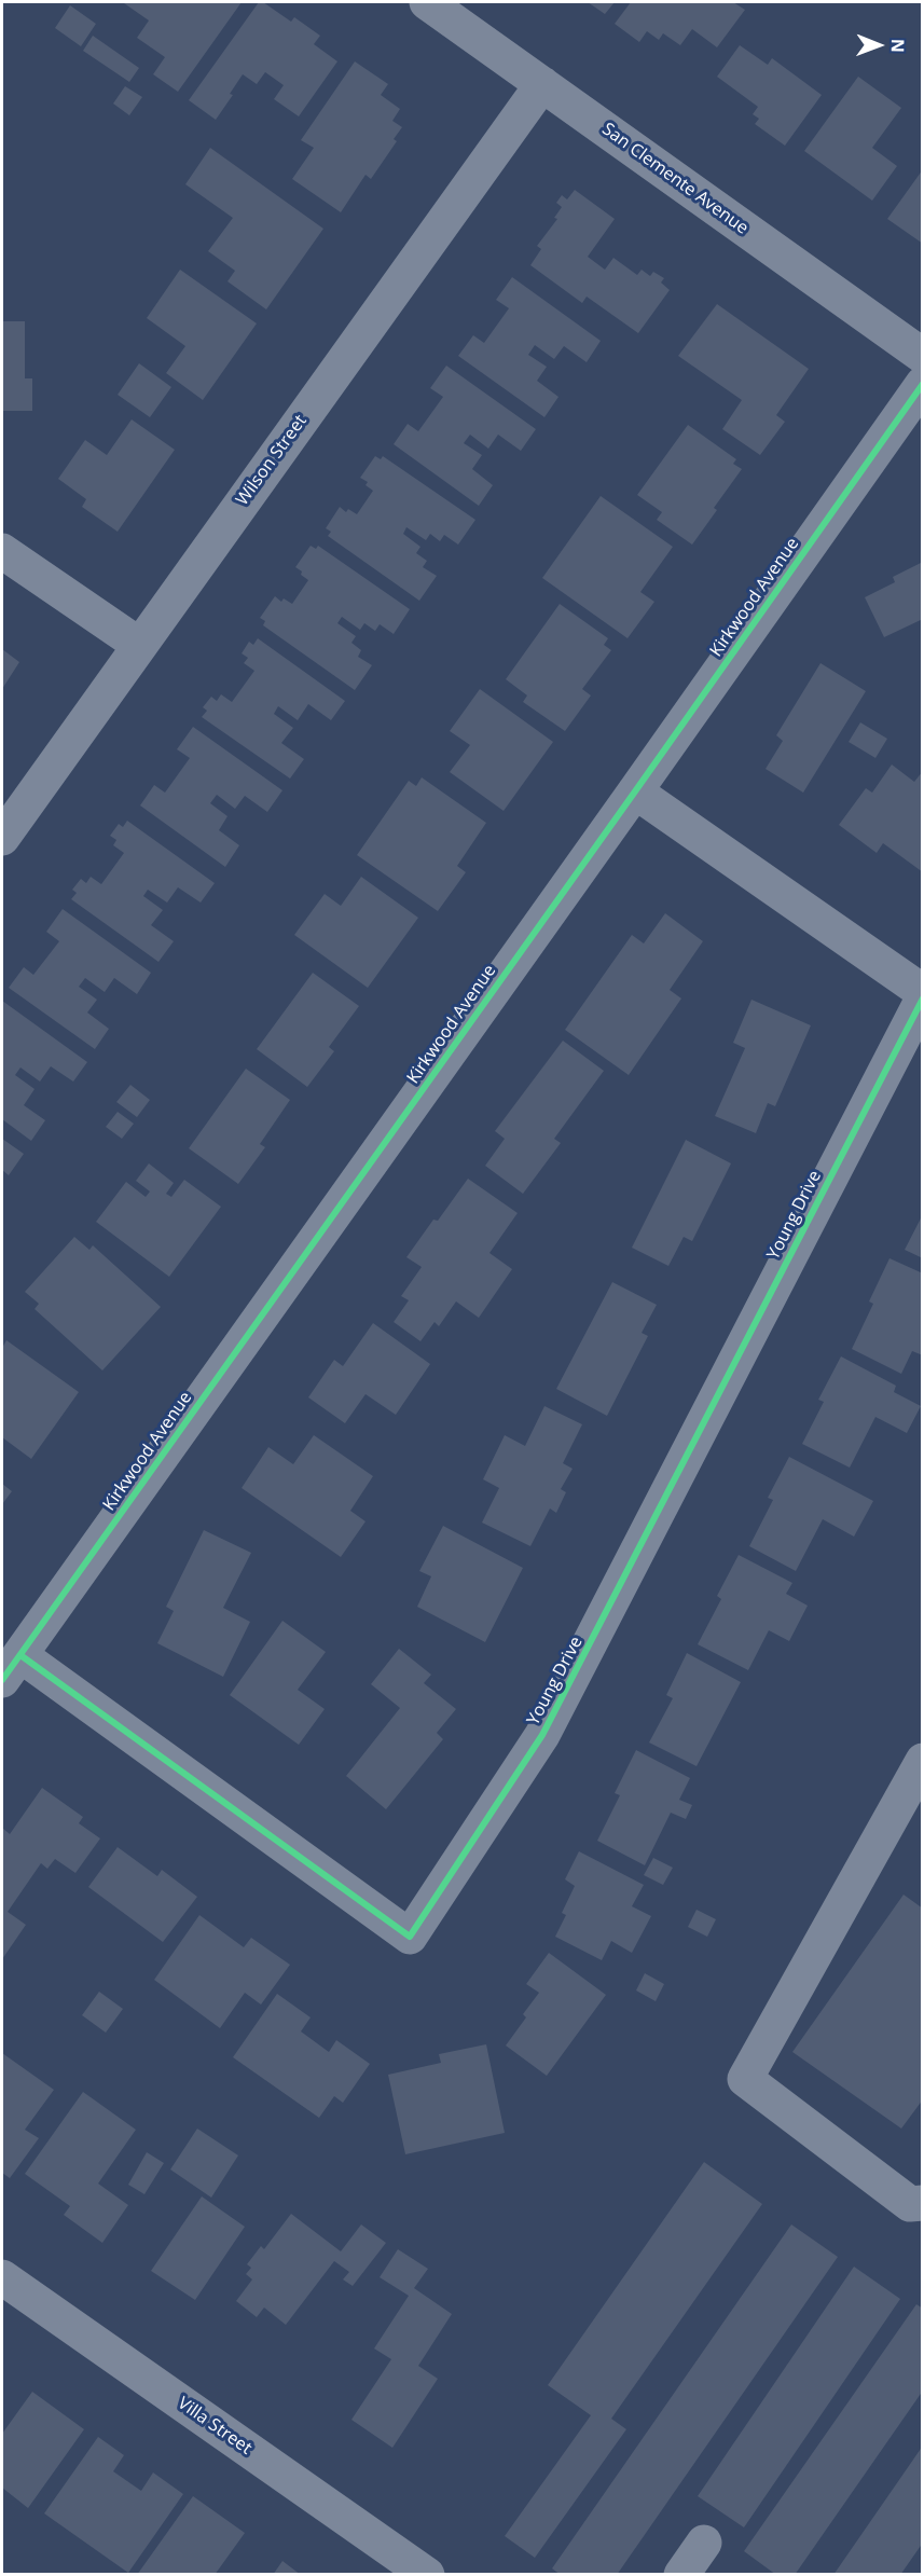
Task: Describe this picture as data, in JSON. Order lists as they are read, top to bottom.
{
  "streets": {
    "street": [
      "San Clemente Avenue",
      "Wilson Street",
      "Kirkwood Avenue",
      "Young Drive",
      "Villa Street"
    ]
  },
  "crossings": [
    ["San Clemente Avenue", "Wilson Street"],
    ["Kirkwood Avenue", "Young Drive"]
  ],
  "north": "right"
}
